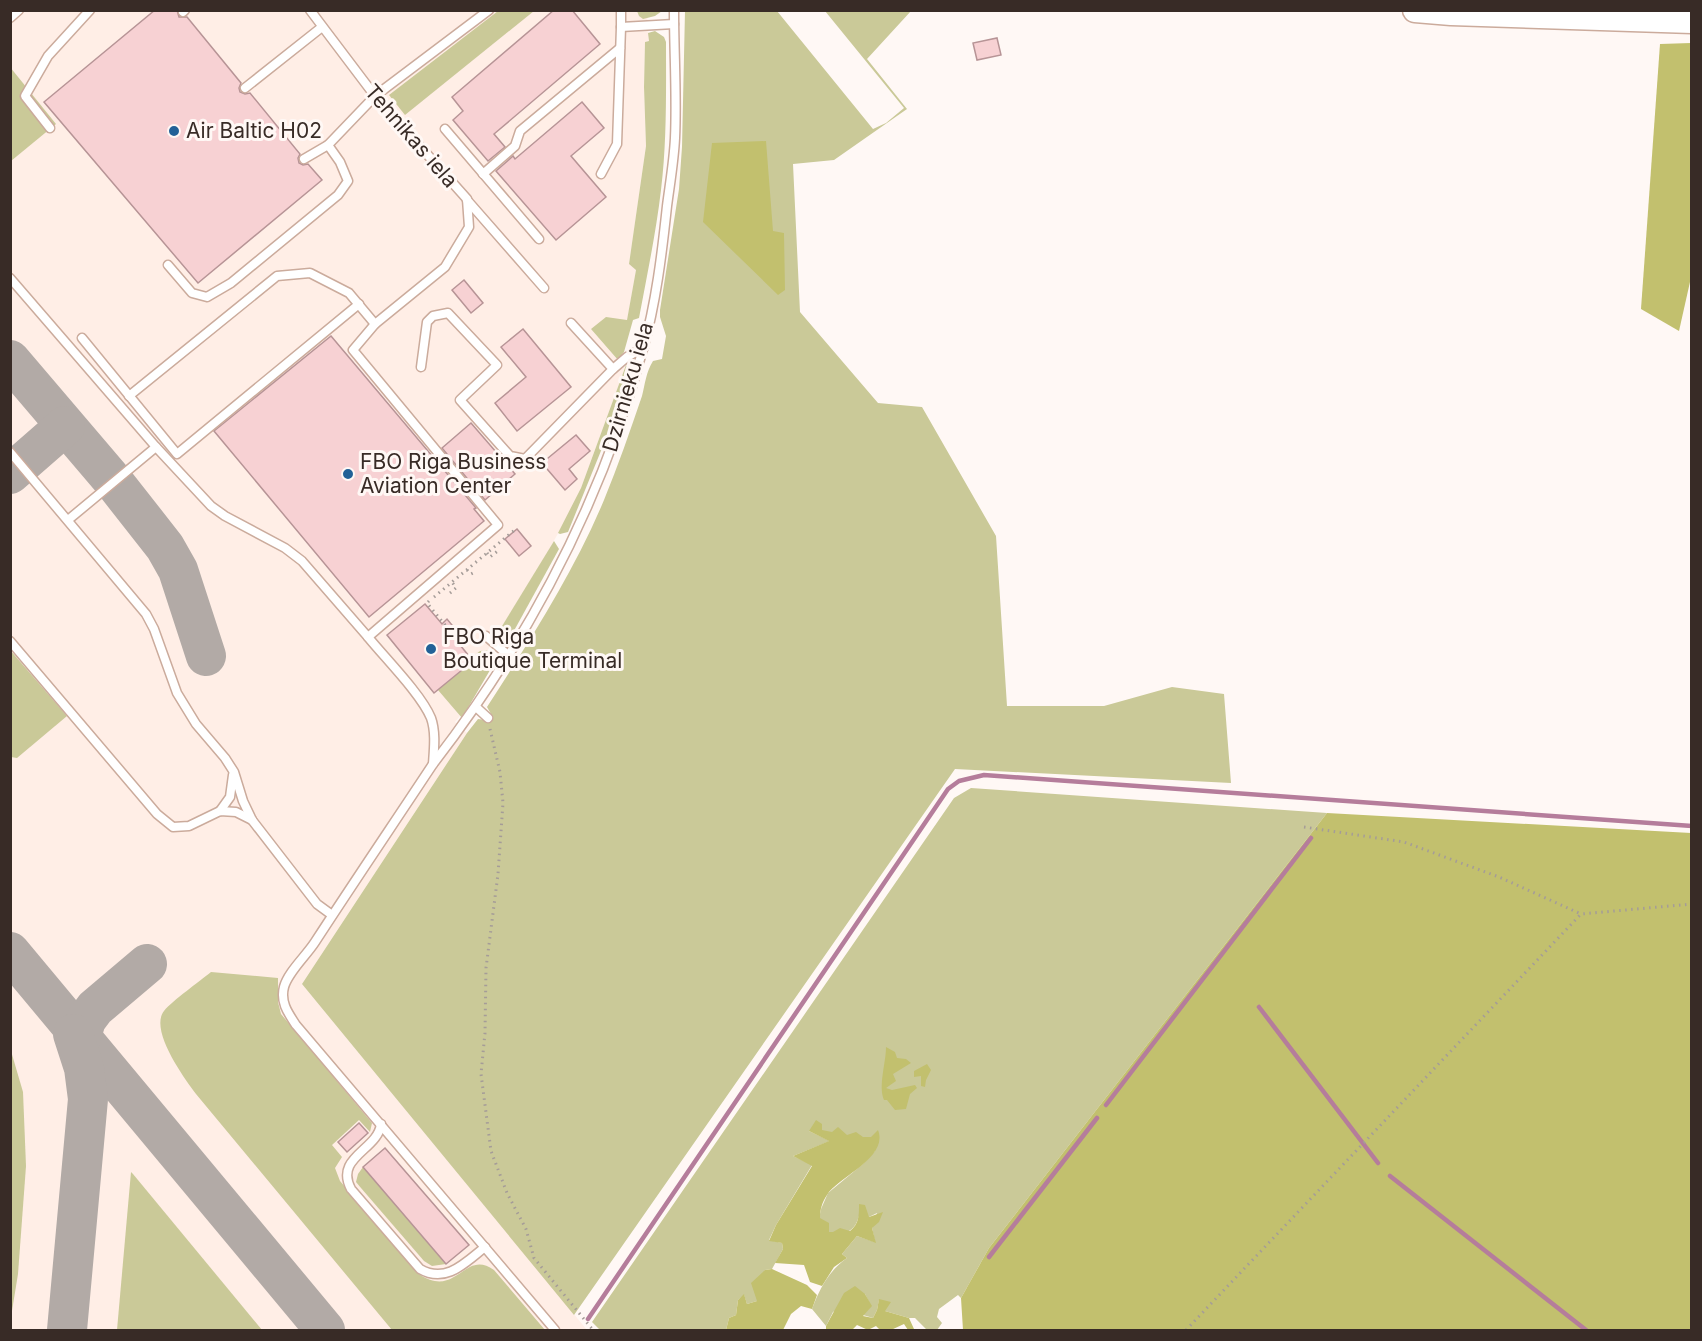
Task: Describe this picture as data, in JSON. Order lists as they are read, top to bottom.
{
  "streets": {
    "lane": ["Tehnikas iela", "Dzirnieku iela"]
  },
  "places": ["Air Baltic H02", "FBO Riga Business Aviation Center", "FBO Riga Boutique Terminal"]
}
